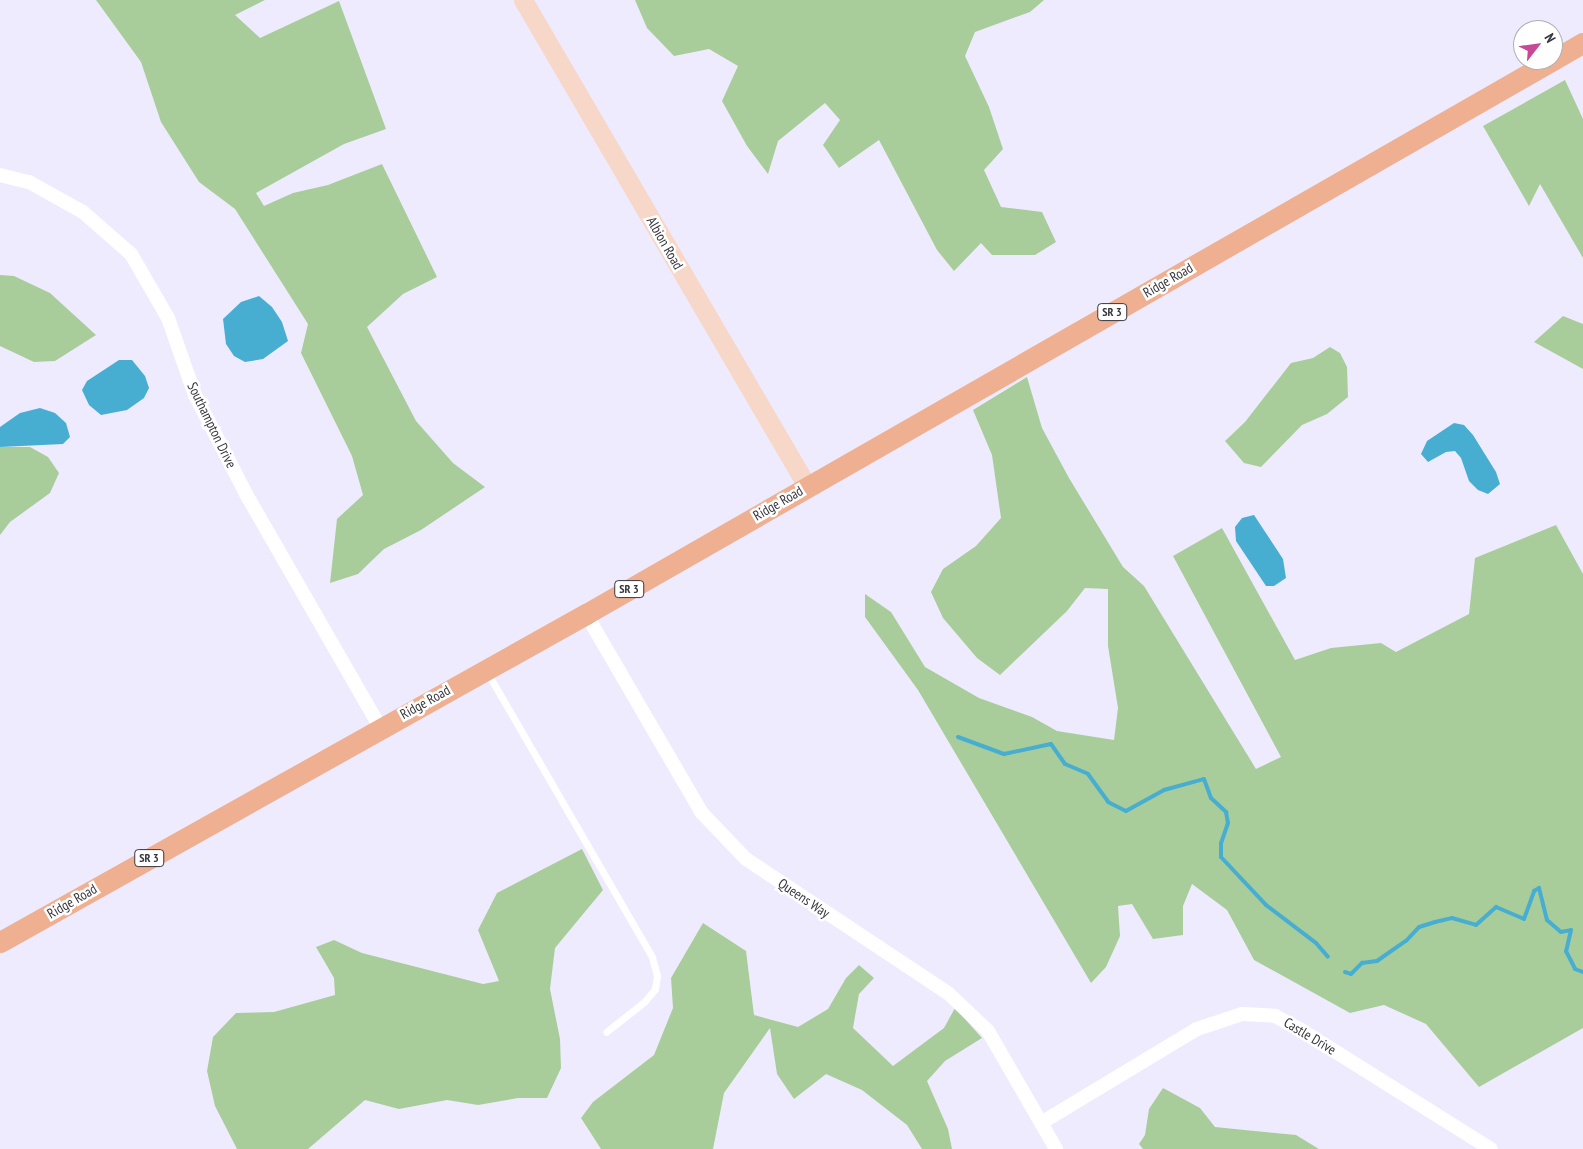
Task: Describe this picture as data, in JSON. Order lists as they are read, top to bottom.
{
  "streets": {
    "main road": ["Ridge Road", "SR 3"],
    "street": [
      "Albion Road",
      "Southampton Drive",
      "Queens Way",
      "Castle Drive"
    ]
  },
  "crossings": [
    ["Albion Road", "Ridge Road"],
    ["Ridge Road", "Southampton Drive"],
    ["Ridge Road", "Queens Way"],
    ["Queens Way", "Castle Drive"]
  ],
  "north": "top right"
}
